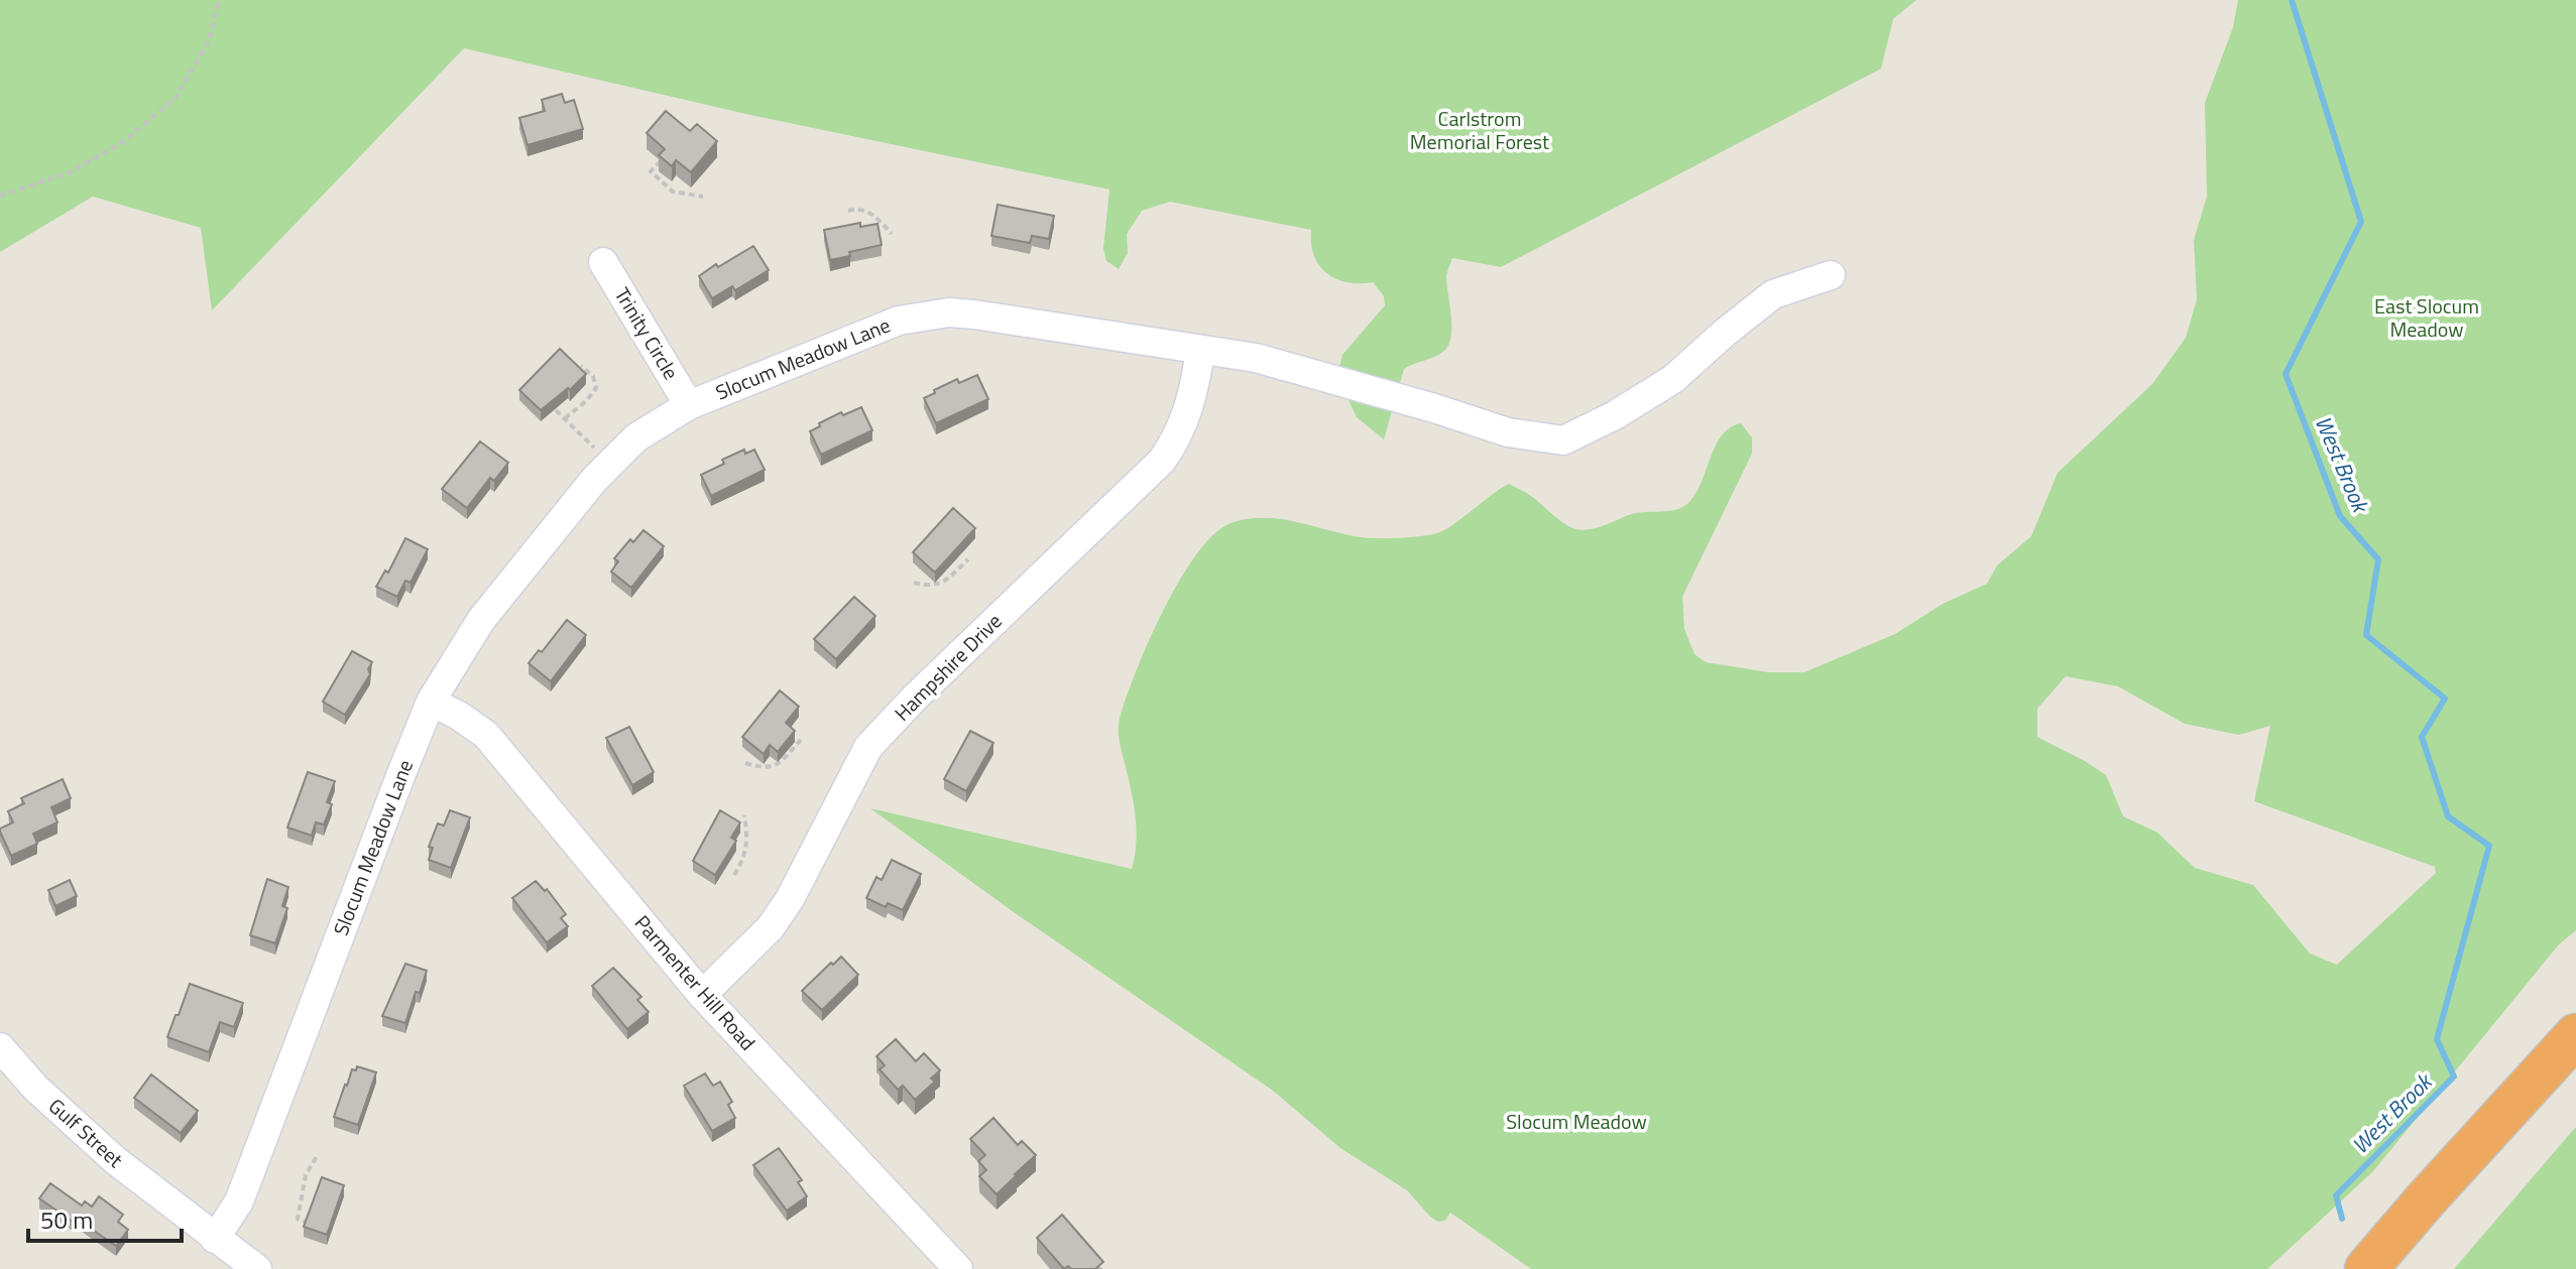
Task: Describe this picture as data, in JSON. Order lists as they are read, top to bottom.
{
  "streets": {
    "street": [
      "Trinity Circle",
      "Slocum Meadow Lane",
      "Hampshire Drive",
      "Parmenter Hill Road",
      "Gulf Street"
    ]
  },
  "crossings": [
    ["Trinity Circle", "Slocum Meadow Lane"],
    ["Slocum Meadow Lane", "Hampshire Drive"],
    ["Slocum Meadow Lane", "Parmenter Hill Road"],
    ["Slocum Meadow Lane", "Gulf Street"],
    ["Hampshire Drive", "Parmenter Hill Road"]
  ],
  "water": ["West Brook"],
  "parks": ["Carlstrom Memorial Forest", "East Slocum Meadow", "Slocum Meadow"],
  "scale_bar": "50 m"
}
